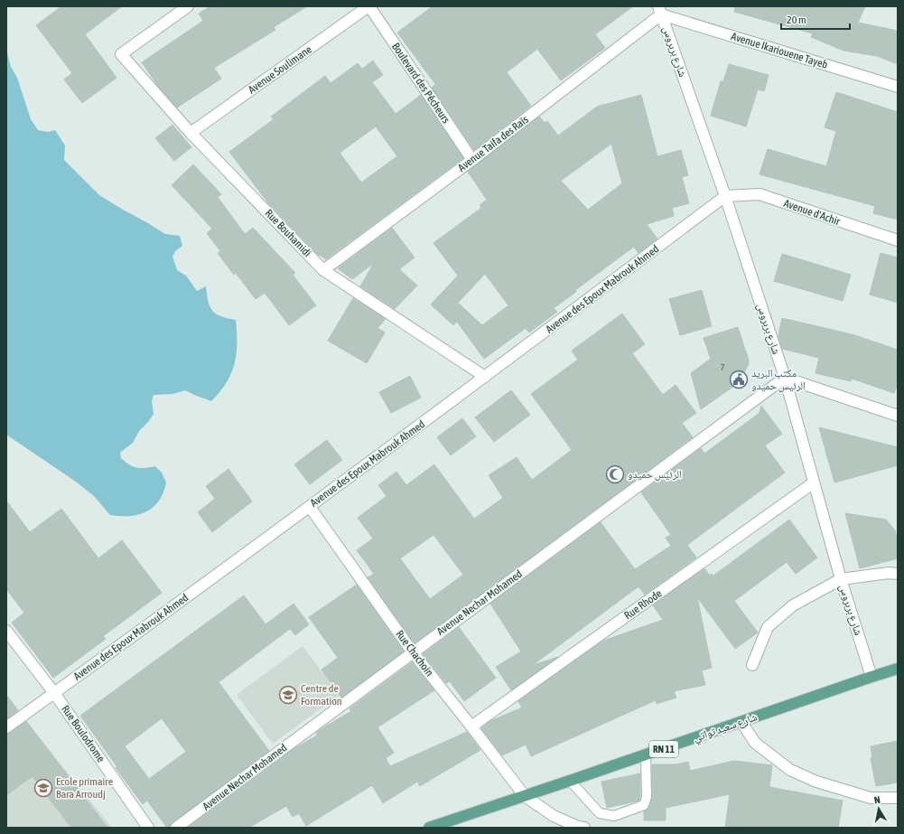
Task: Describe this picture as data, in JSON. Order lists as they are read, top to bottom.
{
  "streets": {
    "main road": ["شارع سعيد تواتي", "RN 11"],
    "street": [
      "Avenue Ikariouene Tayeb",
      "شارع بربروس",
      "Avenue Soulimane",
      "Boulevard des Pêcheurs",
      "Avenue Taifa des Raïs",
      "Avenue d'Achir",
      "Rue Bouhamidi",
      "Avenue des Epoux Mabrouk Ahmed",
      "Avenue Nechar Mohamed",
      "Rue Rhode",
      "Rue Chachoin",
      "Rue Boulodrome"
    ]
  },
  "crossings": [
    ["Avenue Ikariouene Tayeb", "شارع بربروس"],
    ["Avenue Ikariouene Tayeb", "Avenue Taifa des Raïs"],
    ["شارع بربروس", "Avenue Taifa des Raïs"],
    ["شارع بربروس", "Avenue d'Achir"],
    ["شارع بربروس", "Avenue des Epoux Mabrouk Ahmed"],
    ["شارع بربروس", "Avenue Nechar Mohamed"],
    ["شارع بربروس", "Rue Rhode"],
    ["شارع بربروس", "شارع سعيد تواتي"],
    ["Avenue Soulimane", "Boulevard des Pêcheurs"],
    ["Avenue Soulimane", "Rue Bouhamidi"],
    ["Boulevard des Pêcheurs", "Avenue Taifa des Raïs"],
    ["Avenue Taifa des Raïs", "Rue Bouhamidi"],
    ["Avenue d'Achir", "Avenue des Epoux Mabrouk Ahmed"],
    ["Rue Bouhamidi", "Avenue des Epoux Mabrouk Ahmed"],
    ["Avenue des Epoux Mabrouk Ahmed", "Rue Chachoin"],
    ["Avenue des Epoux Mabrouk Ahmed", "Rue Boulodrome"],
    ["Avenue Nechar Mohamed", "Rue Chachoin"],
    ["Rue Rhode", "Rue Chachoin"],
    ["Rue Chachoin", "شارع سعيد تواتي"]
  ],
  "places": {
    "public building": ["مكتب البريد الرئيس حميدو"],
    "mosque": ["الرئيس حميدو"],
    "school or university": ["Centre de Formation", "Ecole primaire Bara Arroudj"]
  },
  "house_numbers": ["7"],
  "scale_bar": "20 m",
  "north": "top"
}
